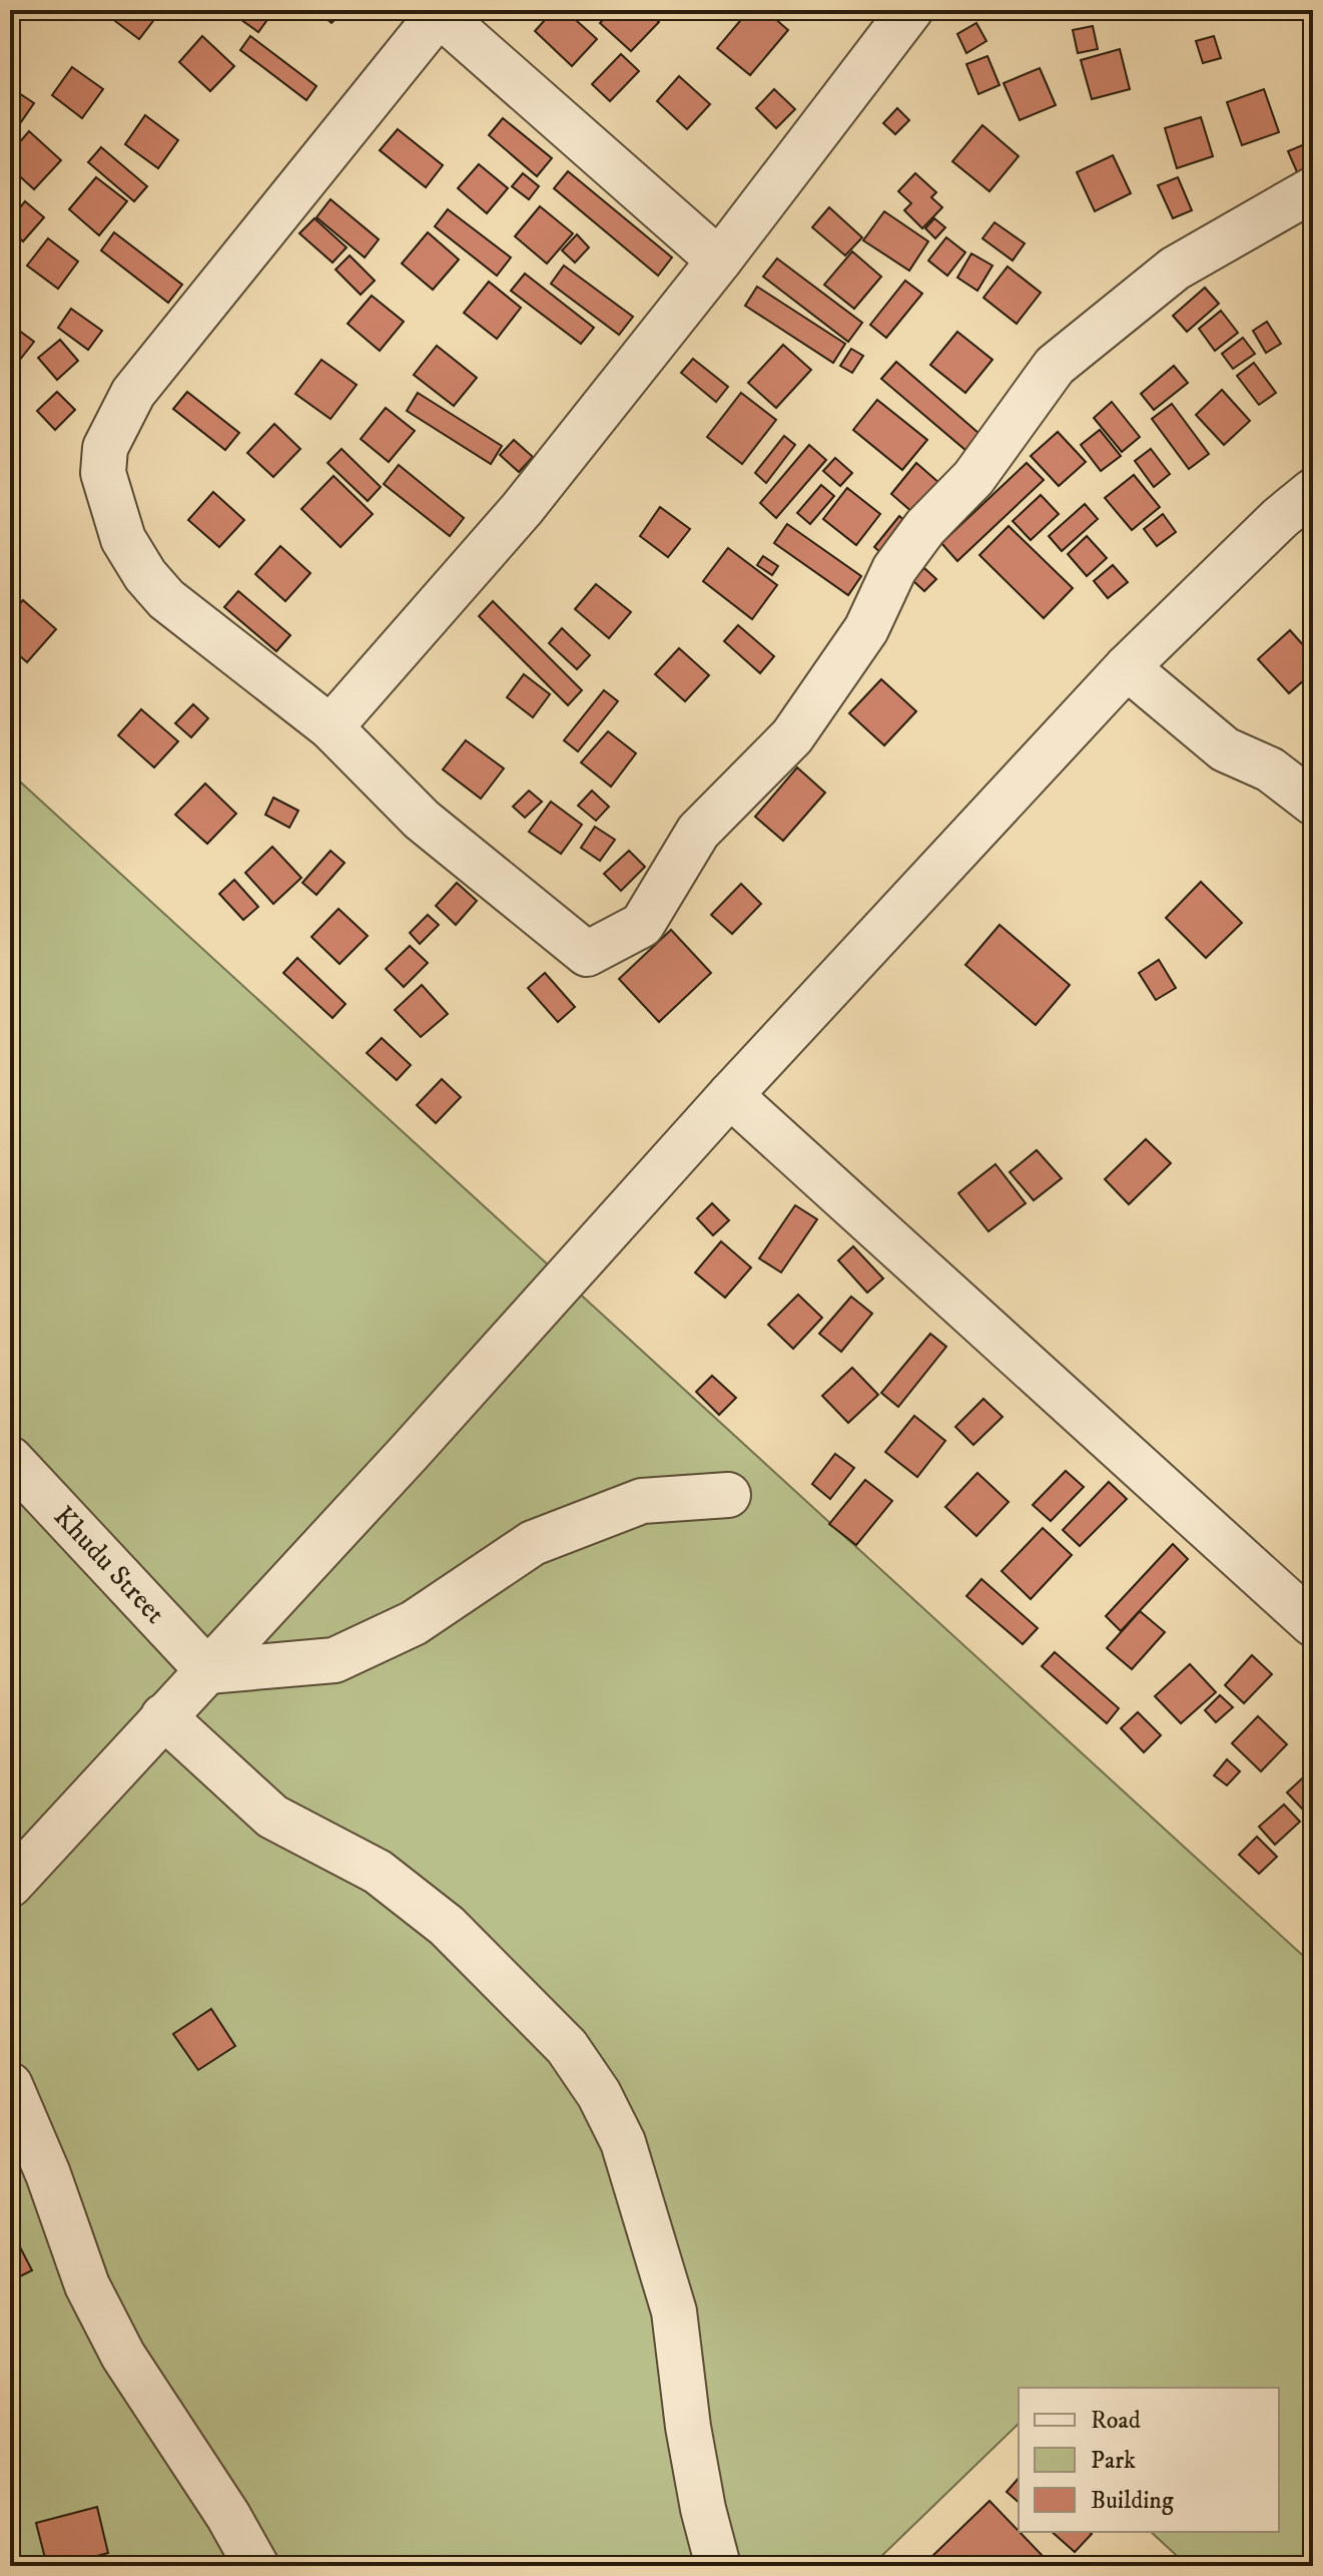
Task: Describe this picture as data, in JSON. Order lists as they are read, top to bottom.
{
  "streets": {
    "street": ["Khudu Street"]
  },
  "legend": ["Road", "Park", "Building"]
}
